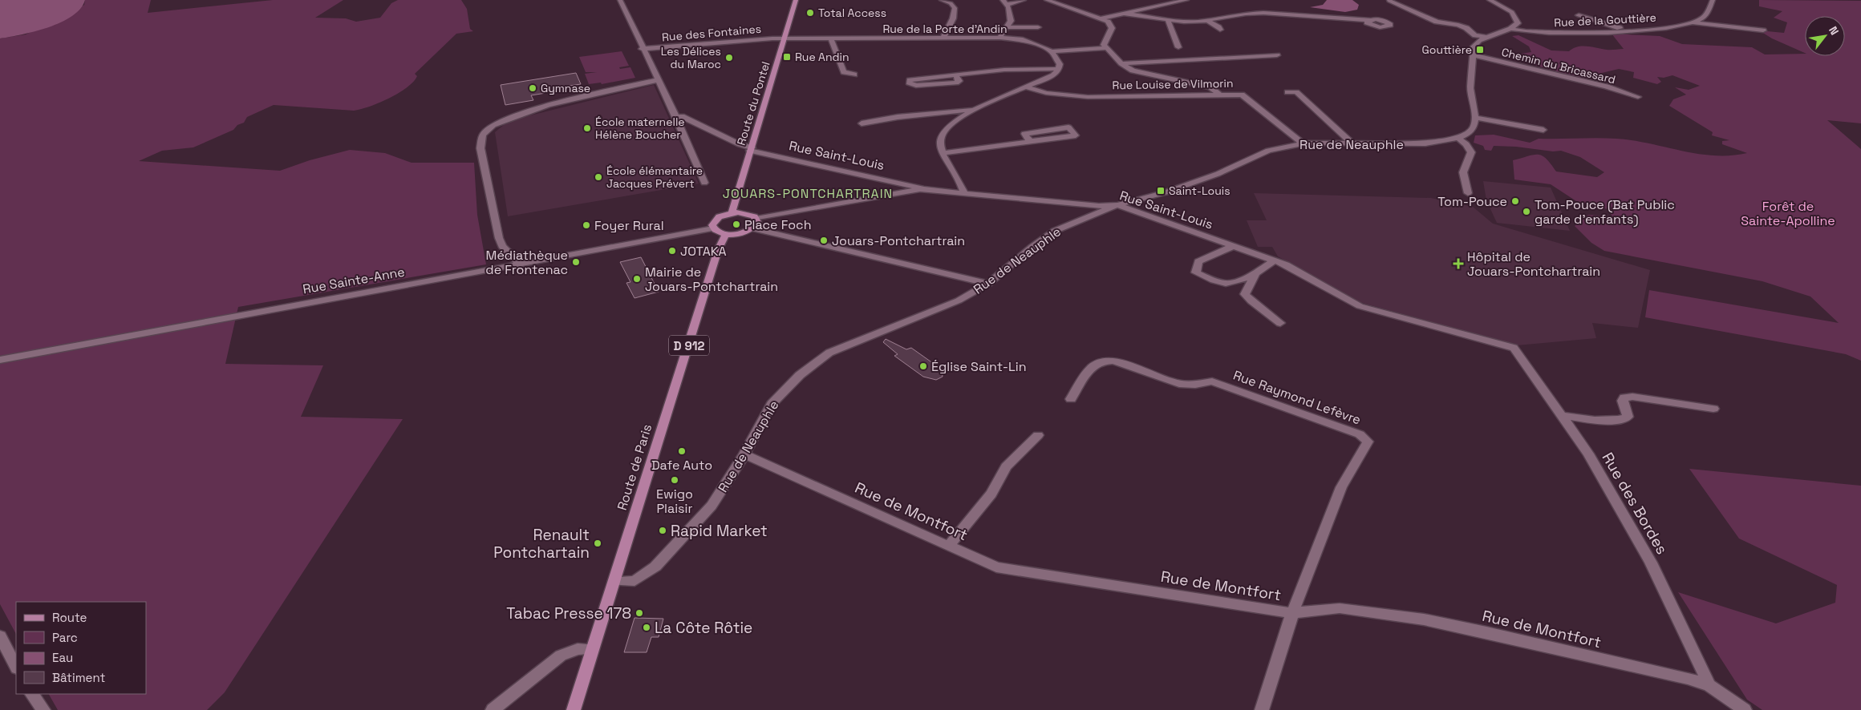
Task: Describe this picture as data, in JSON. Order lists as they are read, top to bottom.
{
  "streets": {
    "main road": ["Route du Pontel", "D 912", "Route de Paris"],
    "street": [
      "Rue de la Gouttière",
      "Rue de la Porte d'Andin",
      "Rue des Fontaines",
      "Chemin du Bricassard",
      "Rue Louise de Vilmorin",
      "Rue de Neauphle",
      "Rue Saint-Louis",
      "Rue Sainte-Anne",
      "Rue Raymond Lefèvre",
      "Rue des Bordes",
      "Rue de Montfort"
    ]
  },
  "crossings": [
    ["Rue de la Porte d'Andin", "Rue des Fontaines"],
    ["Rue de la Porte d'Andin", "Route du Pontel"],
    ["Rue des Fontaines", "Route du Pontel"],
    ["Rue Louise de Vilmorin", "Rue de Neauphle"],
    ["Route du Pontel", "Rue Saint-Louis"],
    ["Rue de Neauphle", "Rue Saint-Louis"],
    ["Rue de Neauphle", "Route de Paris"],
    ["Rue de Neauphle", "Rue de Montfort"],
    ["Rue Saint-Louis", "Rue des Bordes"],
    ["Rue Raymond Lefèvre", "Rue de Montfort"],
    ["Rue des Bordes", "Rue de Montfort"]
  ],
  "districts": ["JOUARS-PONTCHARTRAIN"],
  "parks": ["Forêt de Sainte-Apolline"],
  "places": {
    "other": [
      "Total Access",
      "Les Délices du Maroc",
      "Gymnase",
      "École maternelle Hélène Boucher",
      "École élémentaire Jacques Prévert",
      "Tom-Pouce",
      "Tom-Pouce (Bat Public garde d'enfants)",
      "Place Foch",
      "Foyer Rural",
      "Jouars-Pontchartrain",
      "JOTAKA",
      "Médiathèque de Frontenac",
      "Mairie de Jouars-Pontchartrain",
      "Église Saint-Lin",
      "Dafe Auto",
      "Ewigo Plaisir",
      "Rapid Market",
      "Renault Pontchartain",
      "Tabac Presse 178",
      "La Côte Rôtie"
    ],
    "transit": ["Gouttière", "Rue Andin", "Saint-Louis"],
    "health": ["Hôpital de Jouars-Pontchartrain"]
  },
  "legend": [
    "Route",
    "Parc",
    "Eau",
    "Bâtiment"
  ],
  "north": "top right"
}
